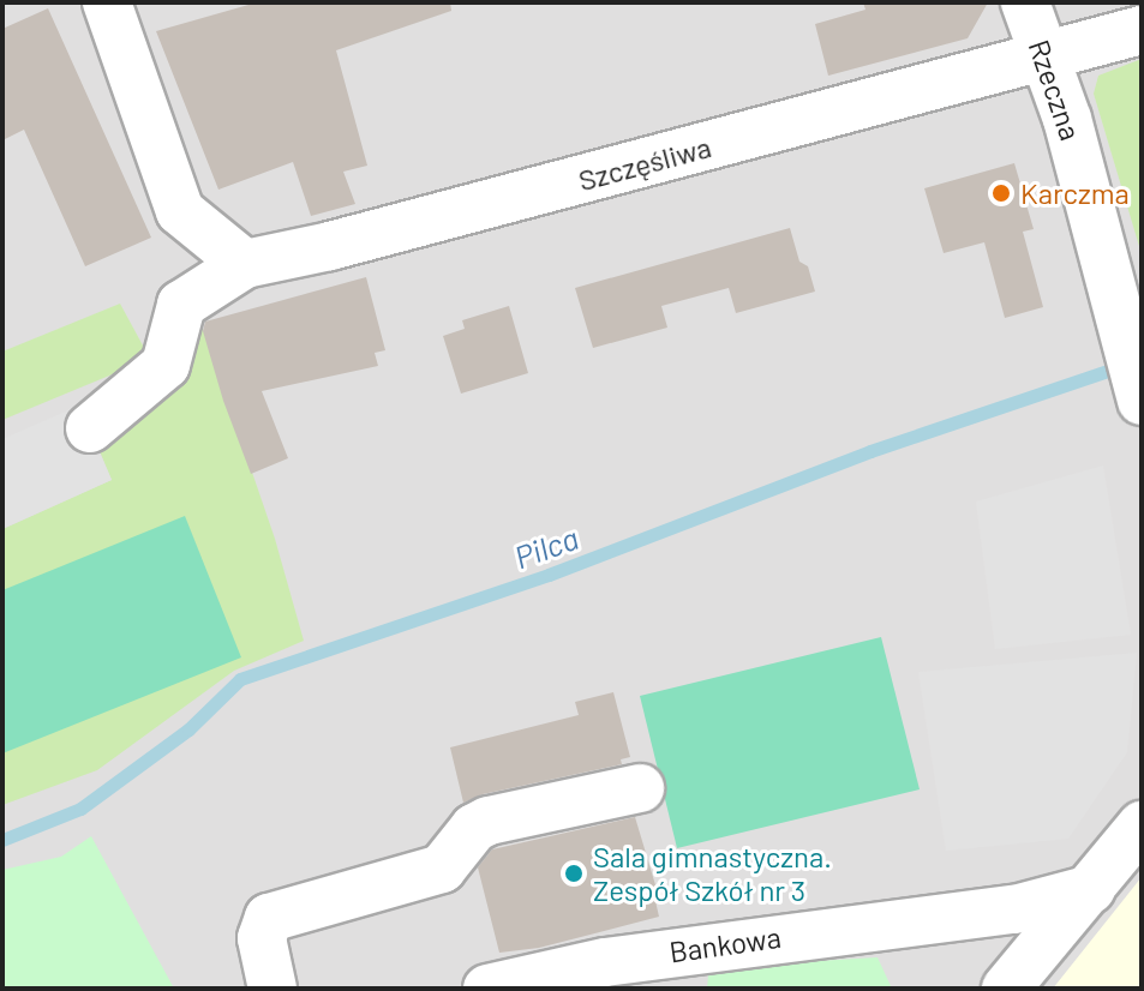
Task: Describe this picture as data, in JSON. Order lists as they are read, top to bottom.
{
  "streets": {
    "street": ["Rzeczna", "Szczęśliwa", "Bankowa"]
  },
  "crossings": [
    ["Rzeczna", "Szczęśliwa"]
  ],
  "water": ["Pilca"],
  "places": ["Karczma", "Sala gimnastyczna. Zespół Szkół nr 3"]
}
